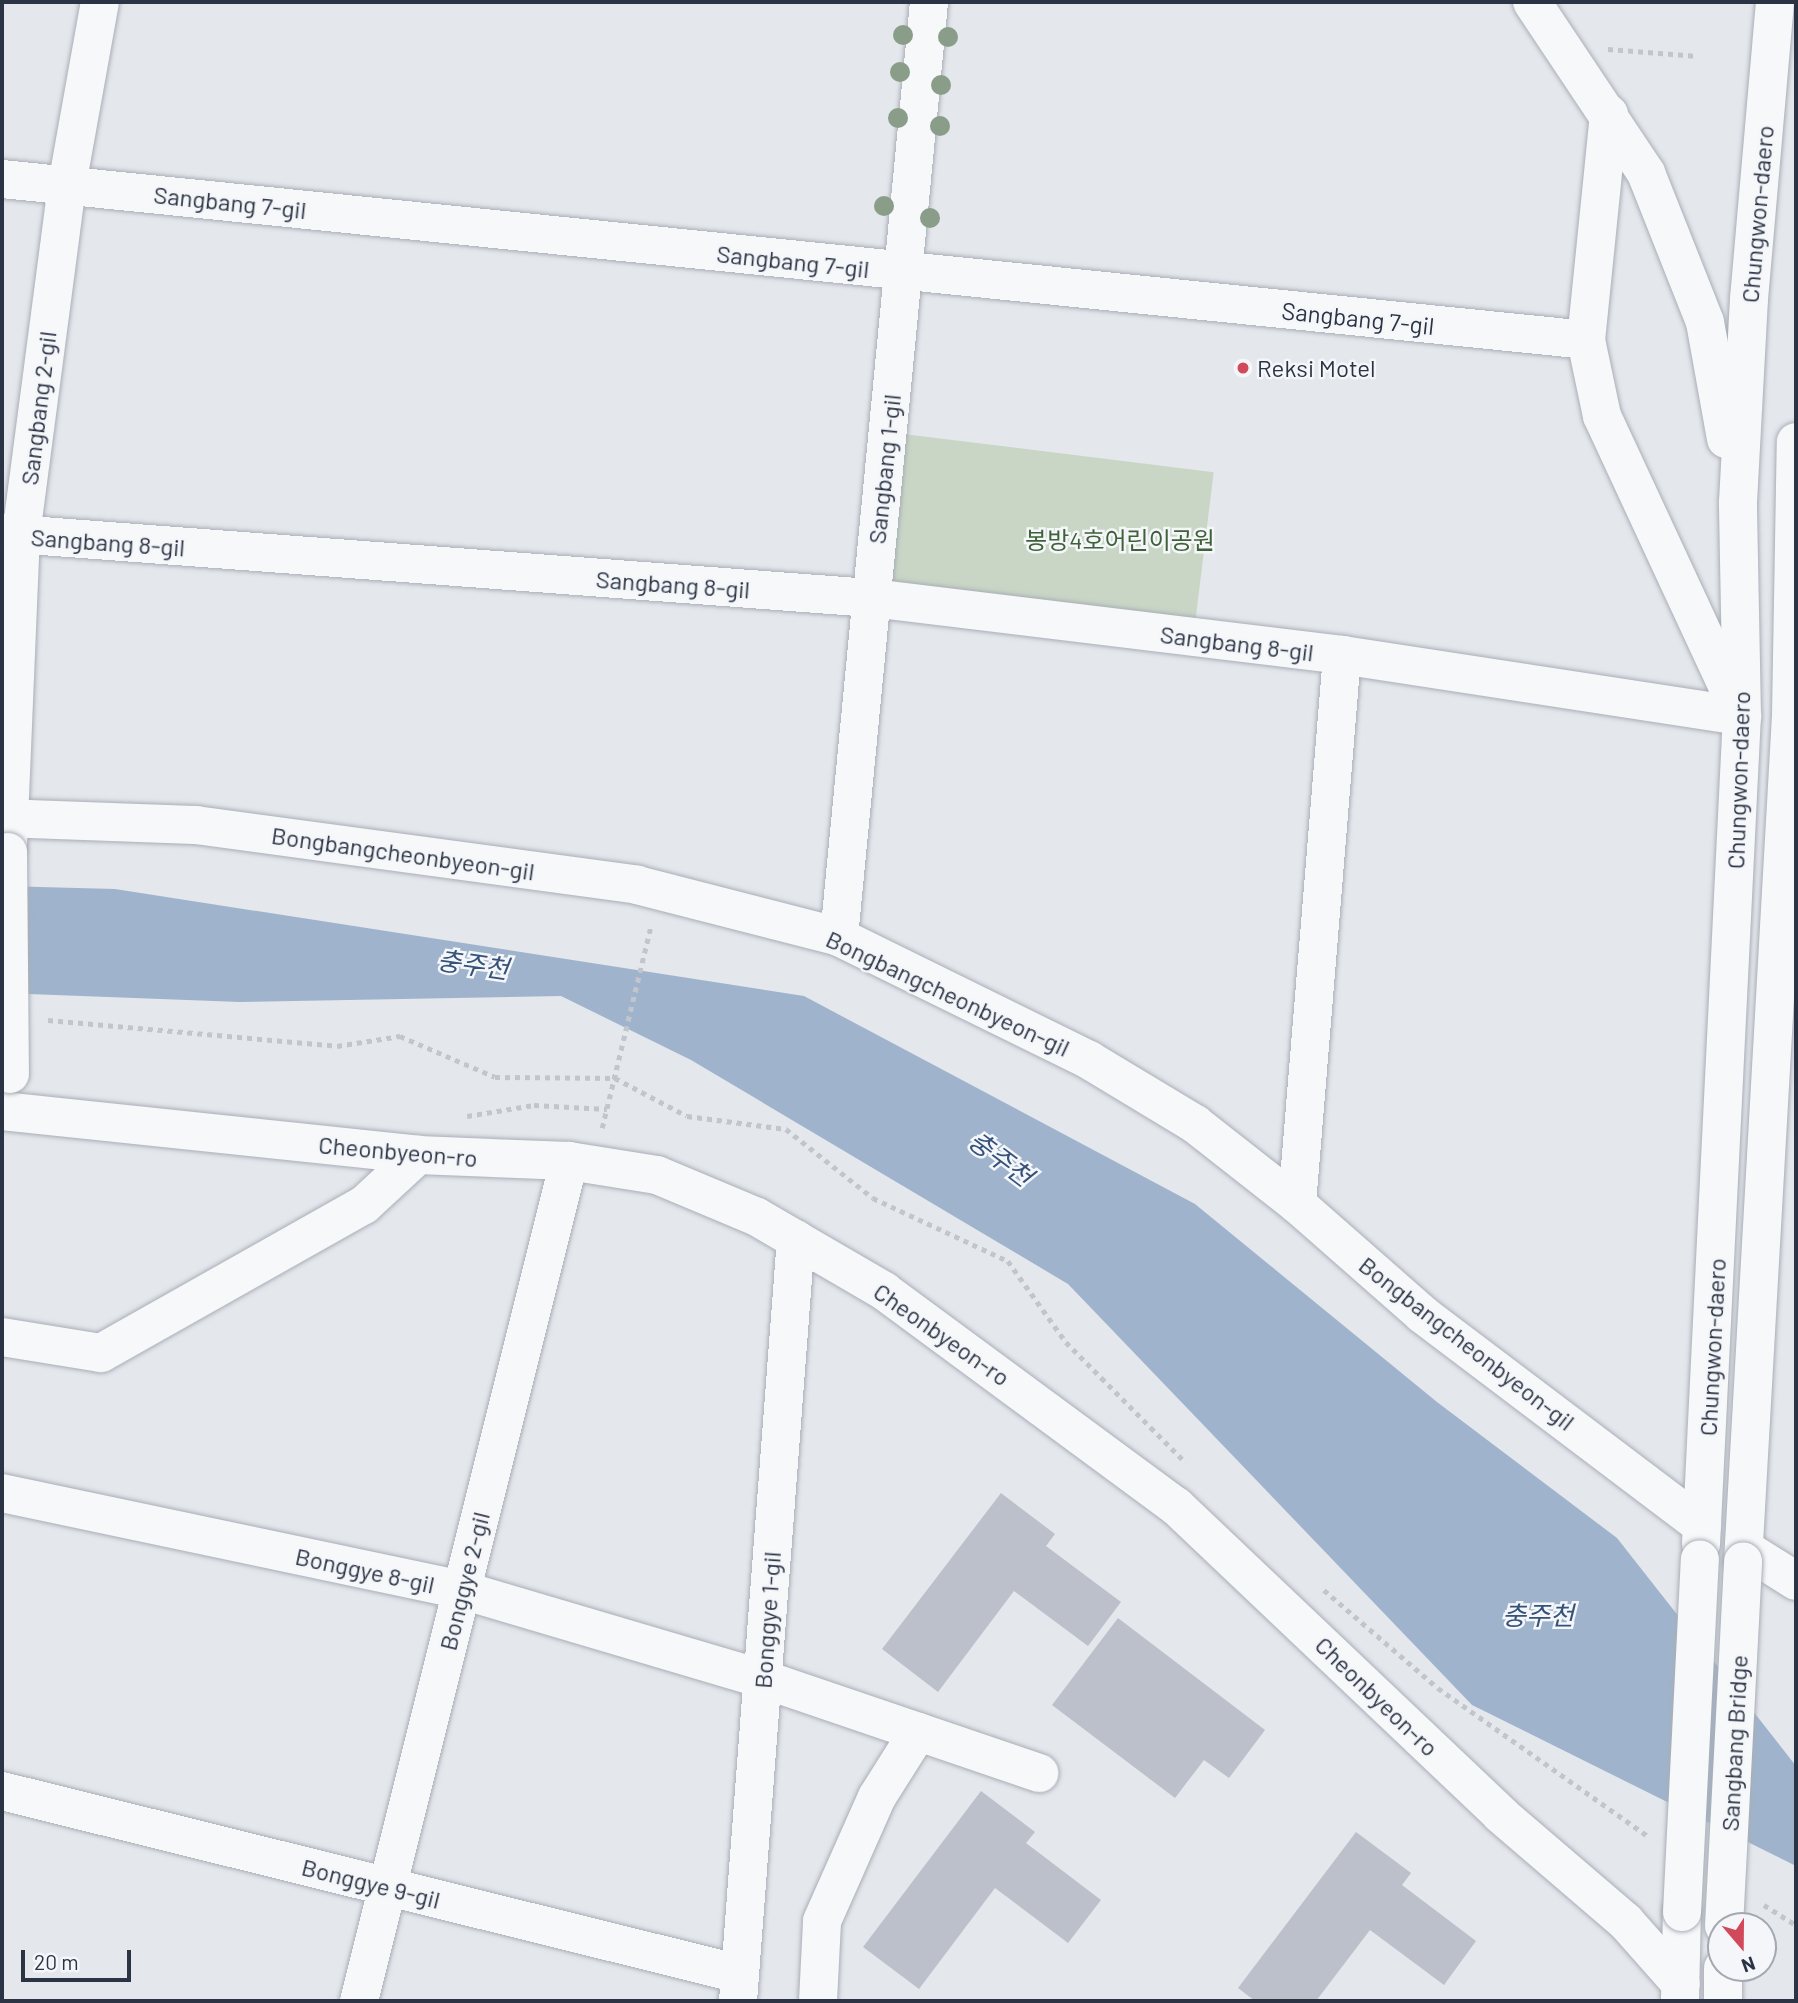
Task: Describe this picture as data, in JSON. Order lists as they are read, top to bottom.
{
  "streets": {
    "street": [
      "Sangbang 7-gil",
      "Chungwon-daero",
      "Sangbang 2-gil",
      "Sangbang 1-gil",
      "Sangbang 8-gil",
      "Bongbangcheonbyeon-gil",
      "Cheonbyeon-ro",
      "Bonggye 8-gil",
      "Bonggye 2-gil",
      "Bonggye 1-gil",
      "Sangbang Bridge",
      "Bonggye 9-gil"
    ]
  },
  "crossings": [
    ["Sangbang 7-gil", "Sangbang 2-gil"],
    ["Sangbang 7-gil", "Sangbang 1-gil"],
    ["Chungwon-daero", "Sangbang 8-gil"],
    ["Chungwon-daero", "Bongbangcheonbyeon-gil"],
    ["Chungwon-daero", "Sangbang Bridge"],
    ["Sangbang 2-gil", "Sangbang 8-gil"],
    ["Sangbang 2-gil", "Bongbangcheonbyeon-gil"],
    ["Sangbang 2-gil", "Cheonbyeon-ro"],
    ["Sangbang 1-gil", "Sangbang 8-gil"],
    ["Sangbang 1-gil", "Bongbangcheonbyeon-gil"],
    ["Sangbang 8-gil", "Bongbangcheonbyeon-gil"],
    ["Bongbangcheonbyeon-gil", "Sangbang Bridge"],
    ["Cheonbyeon-ro", "Bonggye 2-gil"],
    ["Cheonbyeon-ro", "Bonggye 1-gil"],
    ["Cheonbyeon-ro", "Sangbang Bridge"],
    ["Bonggye 8-gil", "Bonggye 2-gil"],
    ["Bonggye 8-gil", "Bonggye 1-gil"],
    ["Bonggye 2-gil", "Bonggye 9-gil"],
    ["Bonggye 1-gil", "Bonggye 9-gil"]
  ],
  "water": ["충주천"],
  "parks": ["봉방4호어린이공원"],
  "places": ["Reksi Motel"],
  "scale_bar": "20 m",
  "north": "bottom"
}
